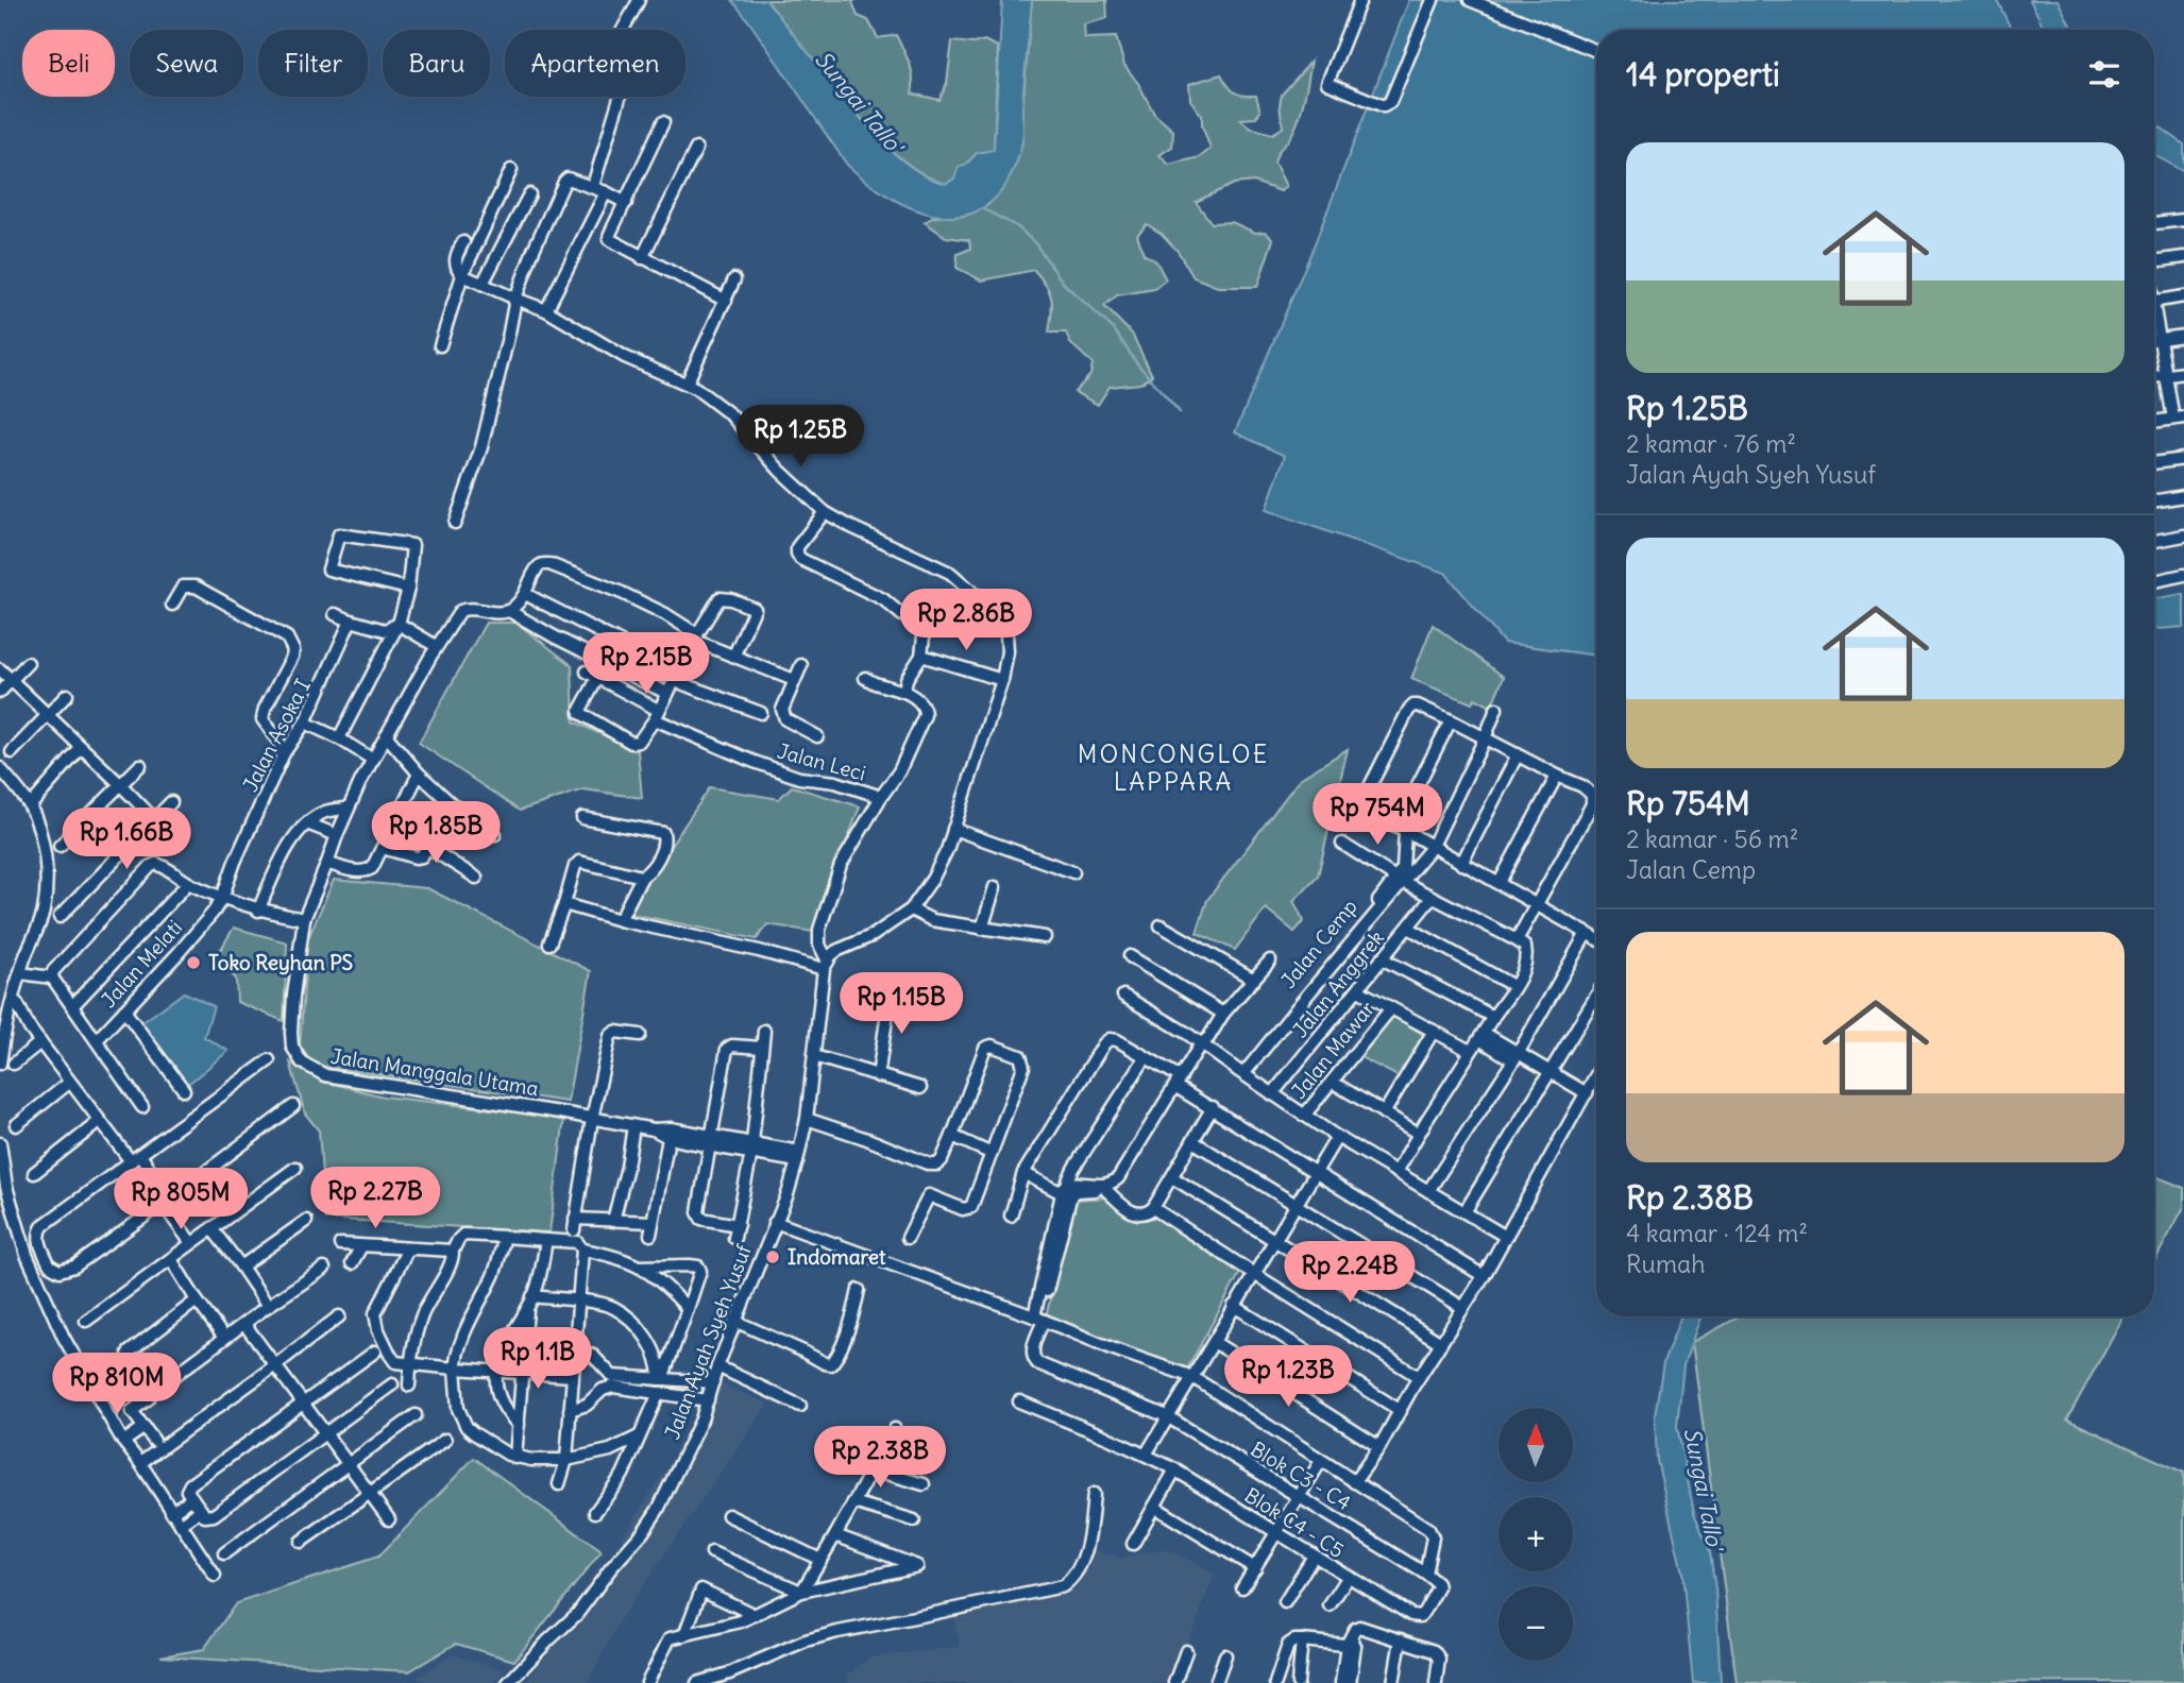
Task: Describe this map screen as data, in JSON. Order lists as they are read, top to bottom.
{
  "streets": {
    "street": [
      "Jalan Asoka I",
      "Jalan Leci",
      "Jalan Cemp",
      "Jalan Melati",
      "Jalan Anggrek",
      "Jalan Mawar",
      "Jalan Manggala Utama",
      "Jalan Ayah Syeh Yusuf",
      "Blok C3 - C4",
      "Blok C4 - C5"
    ]
  },
  "crossings": [
    ["Jalan Asoka I", "Jalan Melati"],
    ["Jalan Leci", "Jalan Ayah Syeh Yusuf"],
    ["Jalan Manggala Utama", "Jalan Ayah Syeh Yusuf"],
    ["Blok C3 - C4", "Blok C4 - C5"]
  ],
  "districts": ["MONCONGLOE LAPPARA"],
  "water": ["Sungai Tallo'"],
  "places": ["Toko Reyhan PS", "Indomaret"],
  "north": "top",
  "page": {
    "chip": [
      "Beli",
      "Sewa",
      "Filter",
      "Baru",
      "Apartemen"
    ],
    "heading": "14 properti",
    "list": [
      {
        "name": "Rp 1.25B",
        "note": "2 kamar · 76 m² · Jalan Ayah Syeh Yusuf"
      },
      {
        "name": "Rp 754M",
        "note": "2 kamar · 56 m² · Jalan Cemp"
      },
      {
        "name": "Rp 2.38B",
        "note": "4 kamar · 124 m² · Rumah"
      }
    ],
    "price": [
      "Rp 1.25B",
      "Rp 2.86B",
      "Rp 2.15B",
      "Rp 754M",
      "Rp 1.85B",
      "Rp 1.66B",
      "Rp 1.15B",
      "Rp 2.27B",
      "Rp 805M",
      "Rp 2.24B",
      "Rp 1.1B",
      "Rp 1.23B",
      "Rp 810M",
      "Rp 2.38B"
    ],
    "map_buttons": ["+", "−"]
  }
}
